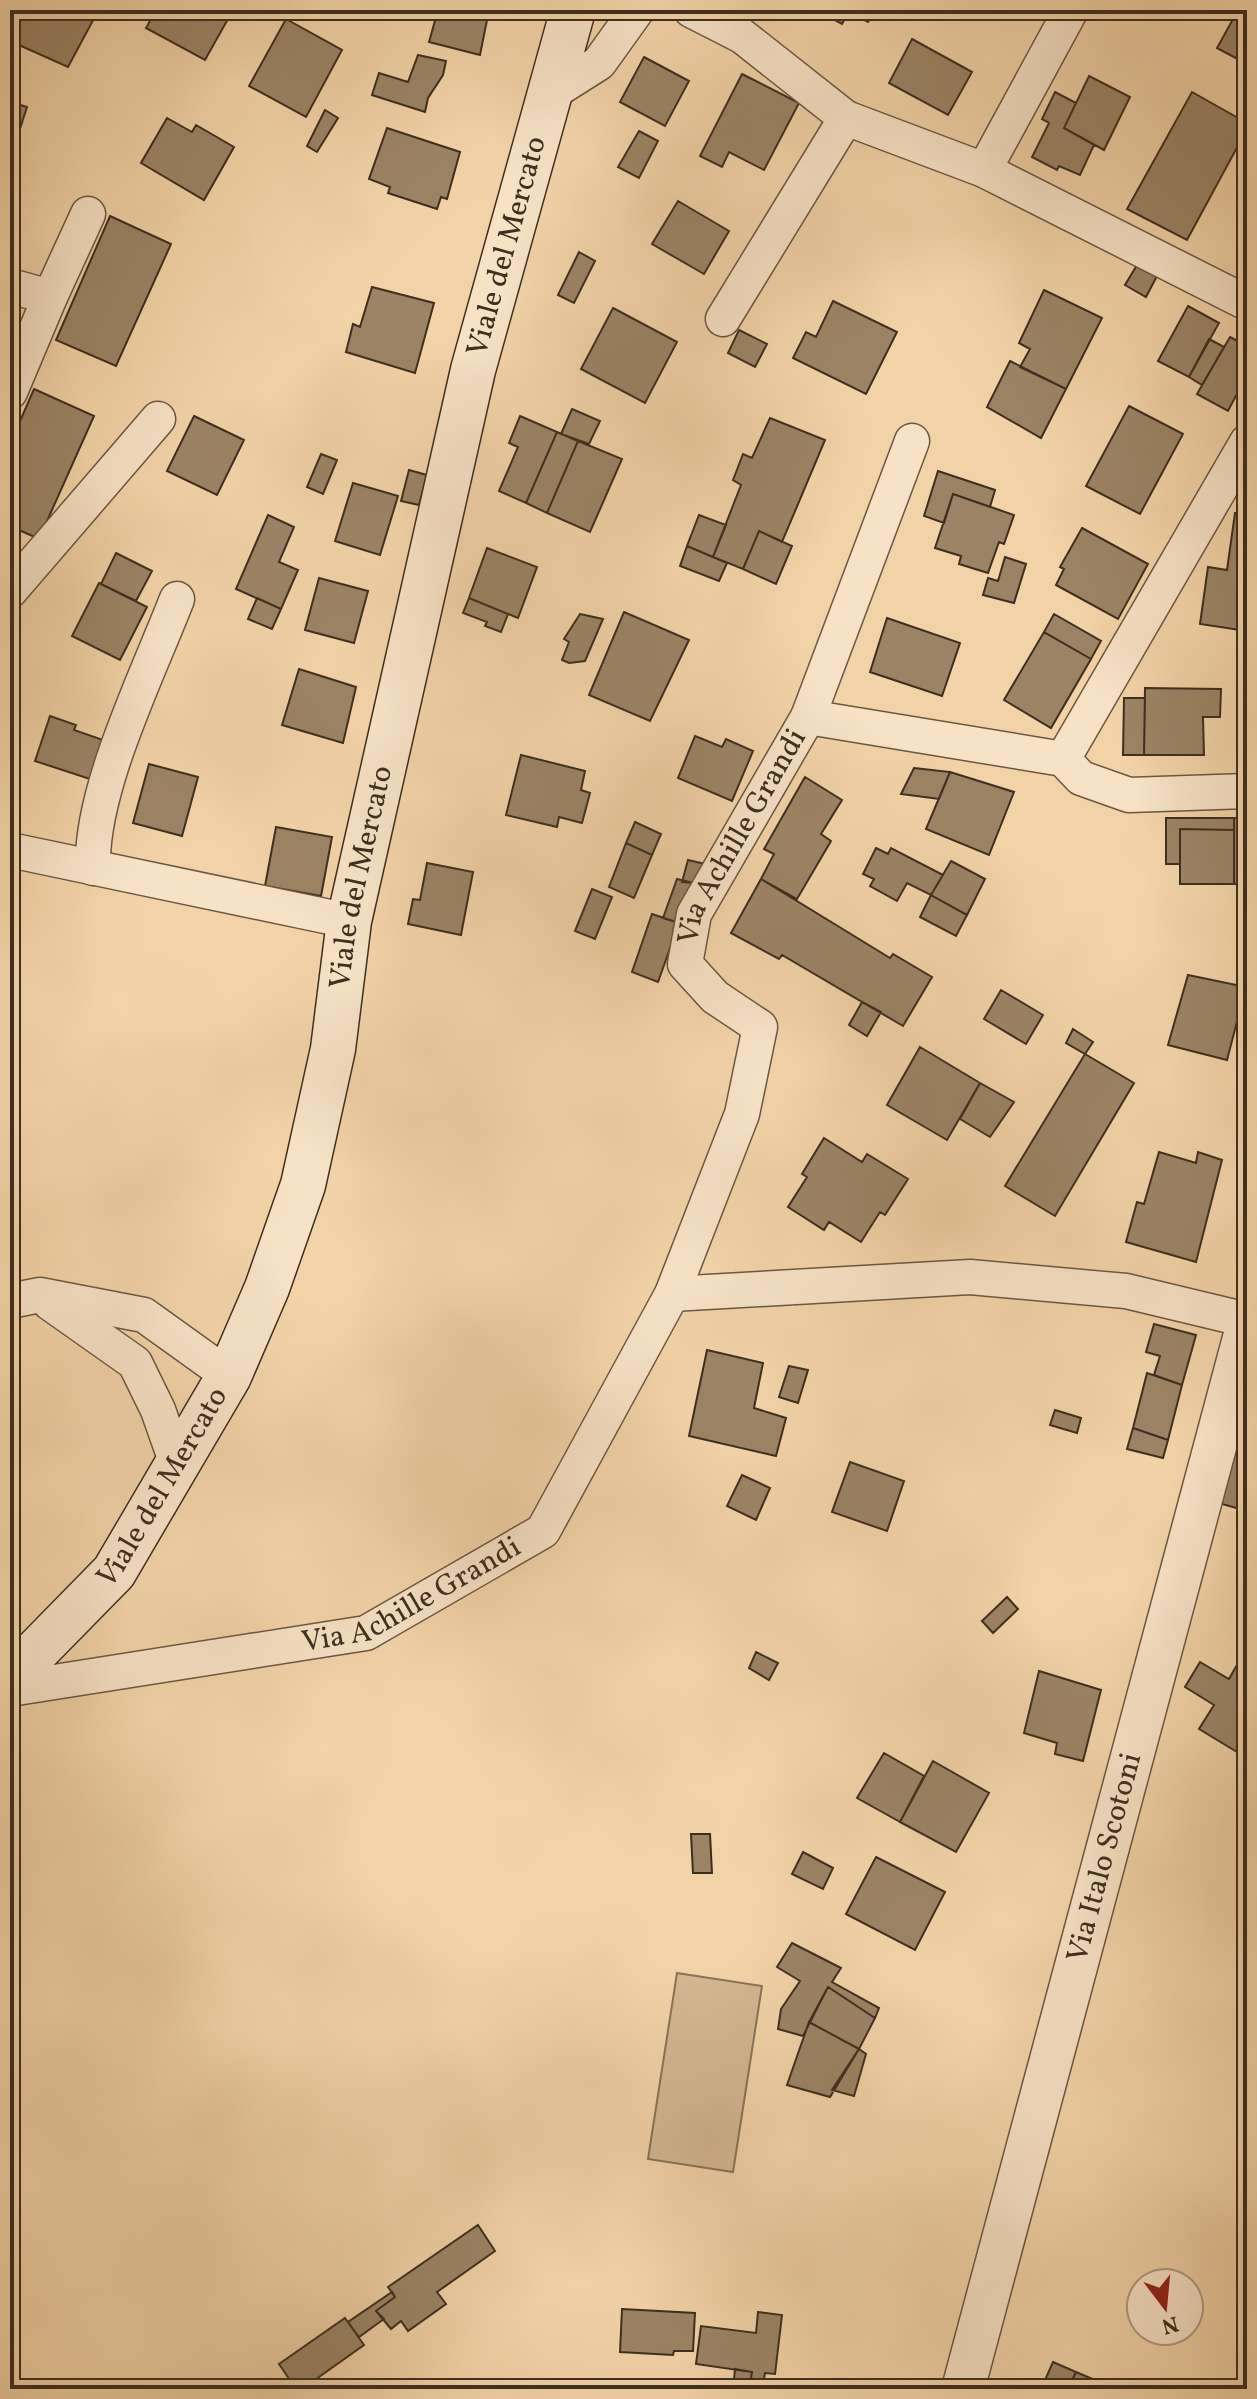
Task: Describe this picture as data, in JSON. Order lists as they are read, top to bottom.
{
  "streets": {
    "main road": ["Viale del Mercato"],
    "street": ["Via Achille Grandi", "Via Italo Scotoni"]
  },
  "north": "bottom"
}
